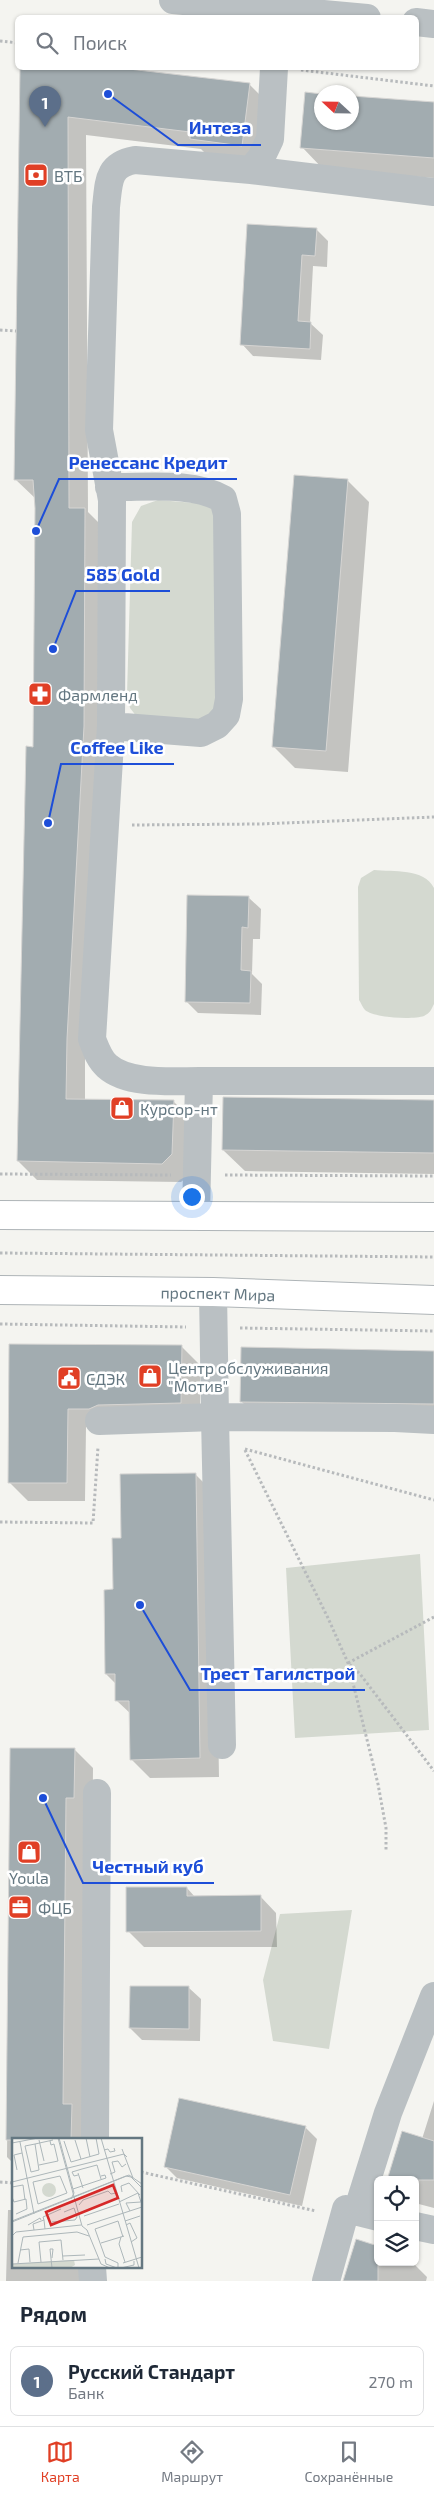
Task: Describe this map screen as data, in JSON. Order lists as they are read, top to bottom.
{
  "streets": {
    "main road": ["проспект Мира"]
  },
  "places": {
    "other": [
      "Интеза",
      "Ренессанс Кредит",
      "585 Gold",
      "Coffee Like",
      "Трест Тагилстрой",
      "Честный куб"
    ],
    "bank": ["ВТБ"],
    "pharmacy": ["Фармленд"],
    "shop": ["Курсор-нт", "Центр обслуживания \"Мотив\"", "Youla"],
    "public building": ["СДЭК"],
    "office": ["ФЦБ"]
  },
  "north": "left",
  "page": {
    "search": "Поиск",
    "pins": "1",
    "heading": "Рядом",
    "list": [
      {
        "mark": "1",
        "name": "Русский Стандарт",
        "note": "Банк",
        "value": "270 m"
      }
    ],
    "nav": ["Карта", "Маршрут", "Сохранённые"]
  }
}
